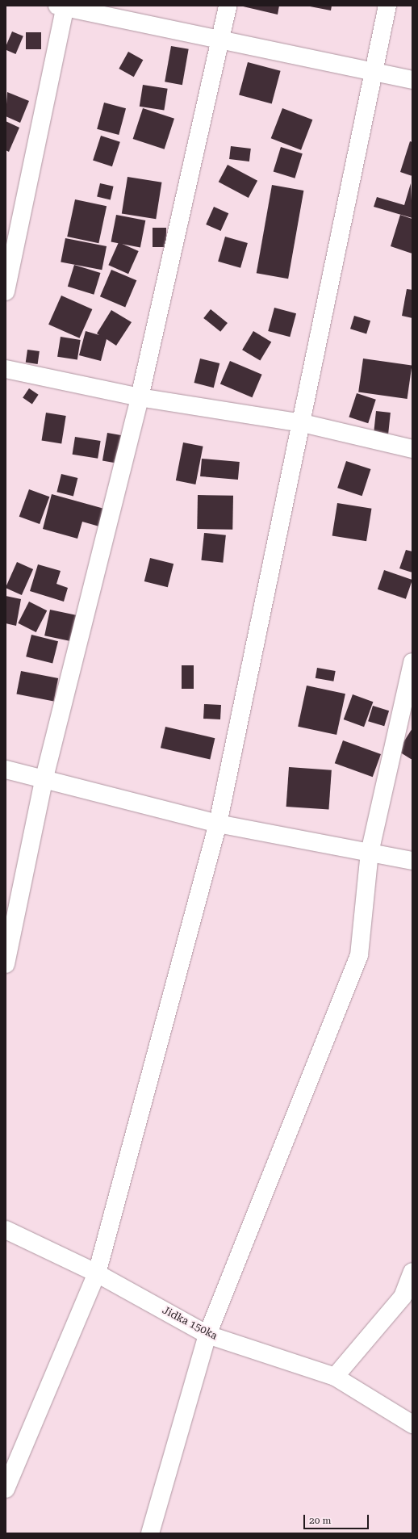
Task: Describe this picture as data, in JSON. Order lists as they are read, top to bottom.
{
  "streets": {
    "street": ["Jidka 150ka"]
  },
  "scale_bar": "20 m"
}
